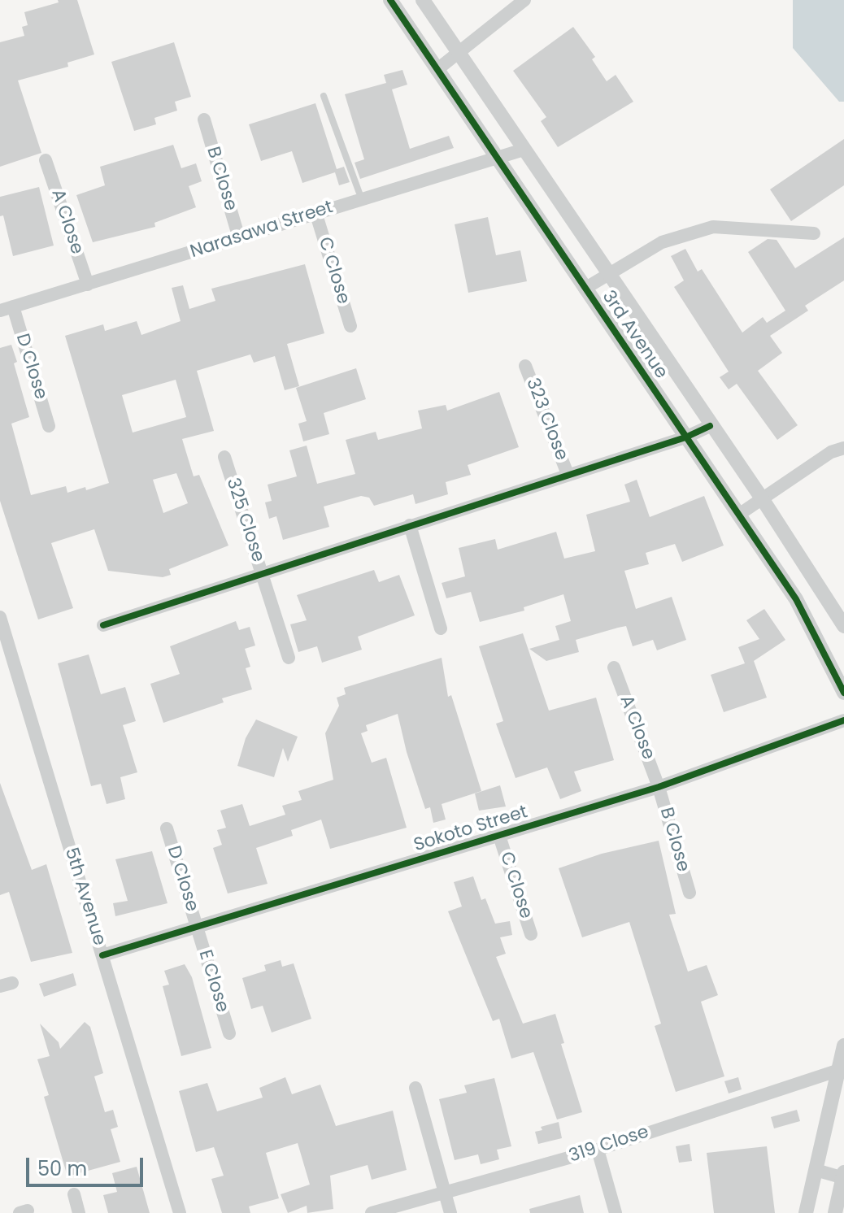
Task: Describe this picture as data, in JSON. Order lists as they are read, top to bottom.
{
  "streets": {
    "street": [
      "B Close",
      "A Close",
      "Narasawa Street",
      "C Close",
      "3rd Avenue",
      "D Close",
      "323 Close",
      "325 Close",
      "Sokoto Street",
      "5th Avenue",
      "E Close",
      "319 Close"
    ]
  },
  "crossings": [
    ["B Close", "A Close"],
    ["B Close", "Narasawa Street"],
    ["B Close", "Sokoto Street"],
    ["A Close", "Narasawa Street"],
    ["A Close", "Sokoto Street"],
    ["Narasawa Street", "C Close"],
    ["Narasawa Street", "3rd Avenue"],
    ["Narasawa Street", "D Close"],
    ["C Close", "Sokoto Street"],
    ["D Close", "Sokoto Street"],
    ["D Close", "E Close"],
    ["Sokoto Street", "5th Avenue"],
    ["Sokoto Street", "E Close"]
  ],
  "scale_bar": "50 m"
}
